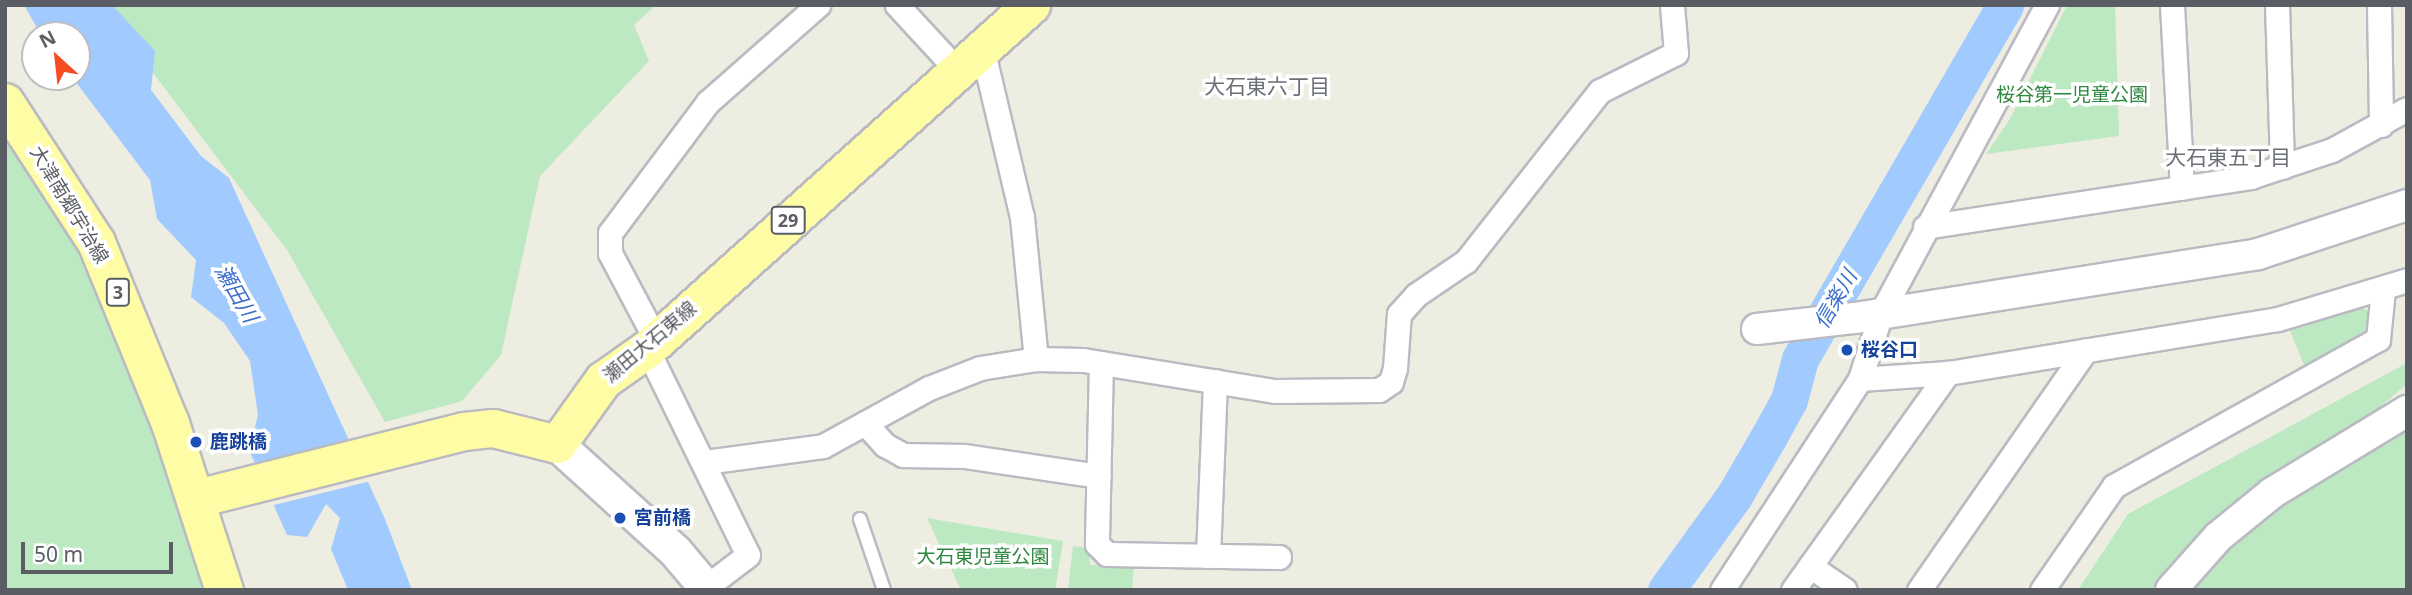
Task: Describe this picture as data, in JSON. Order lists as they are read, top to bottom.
{
  "streets": {
    "main road": [
      "大津南郷宇治線",
      "29",
      "3",
      "瀬田大石東線"
    ]
  },
  "districts": ["大石東六丁目", "大石東五丁目"],
  "water": ["瀬田川", "信楽川"],
  "parks": ["桜谷第一児童公園", "大石東児童公園"],
  "places": ["桜谷口", "鹿跳橋", "宮前橋"],
  "scale_bar": "50 m",
  "north": "top left"
}
